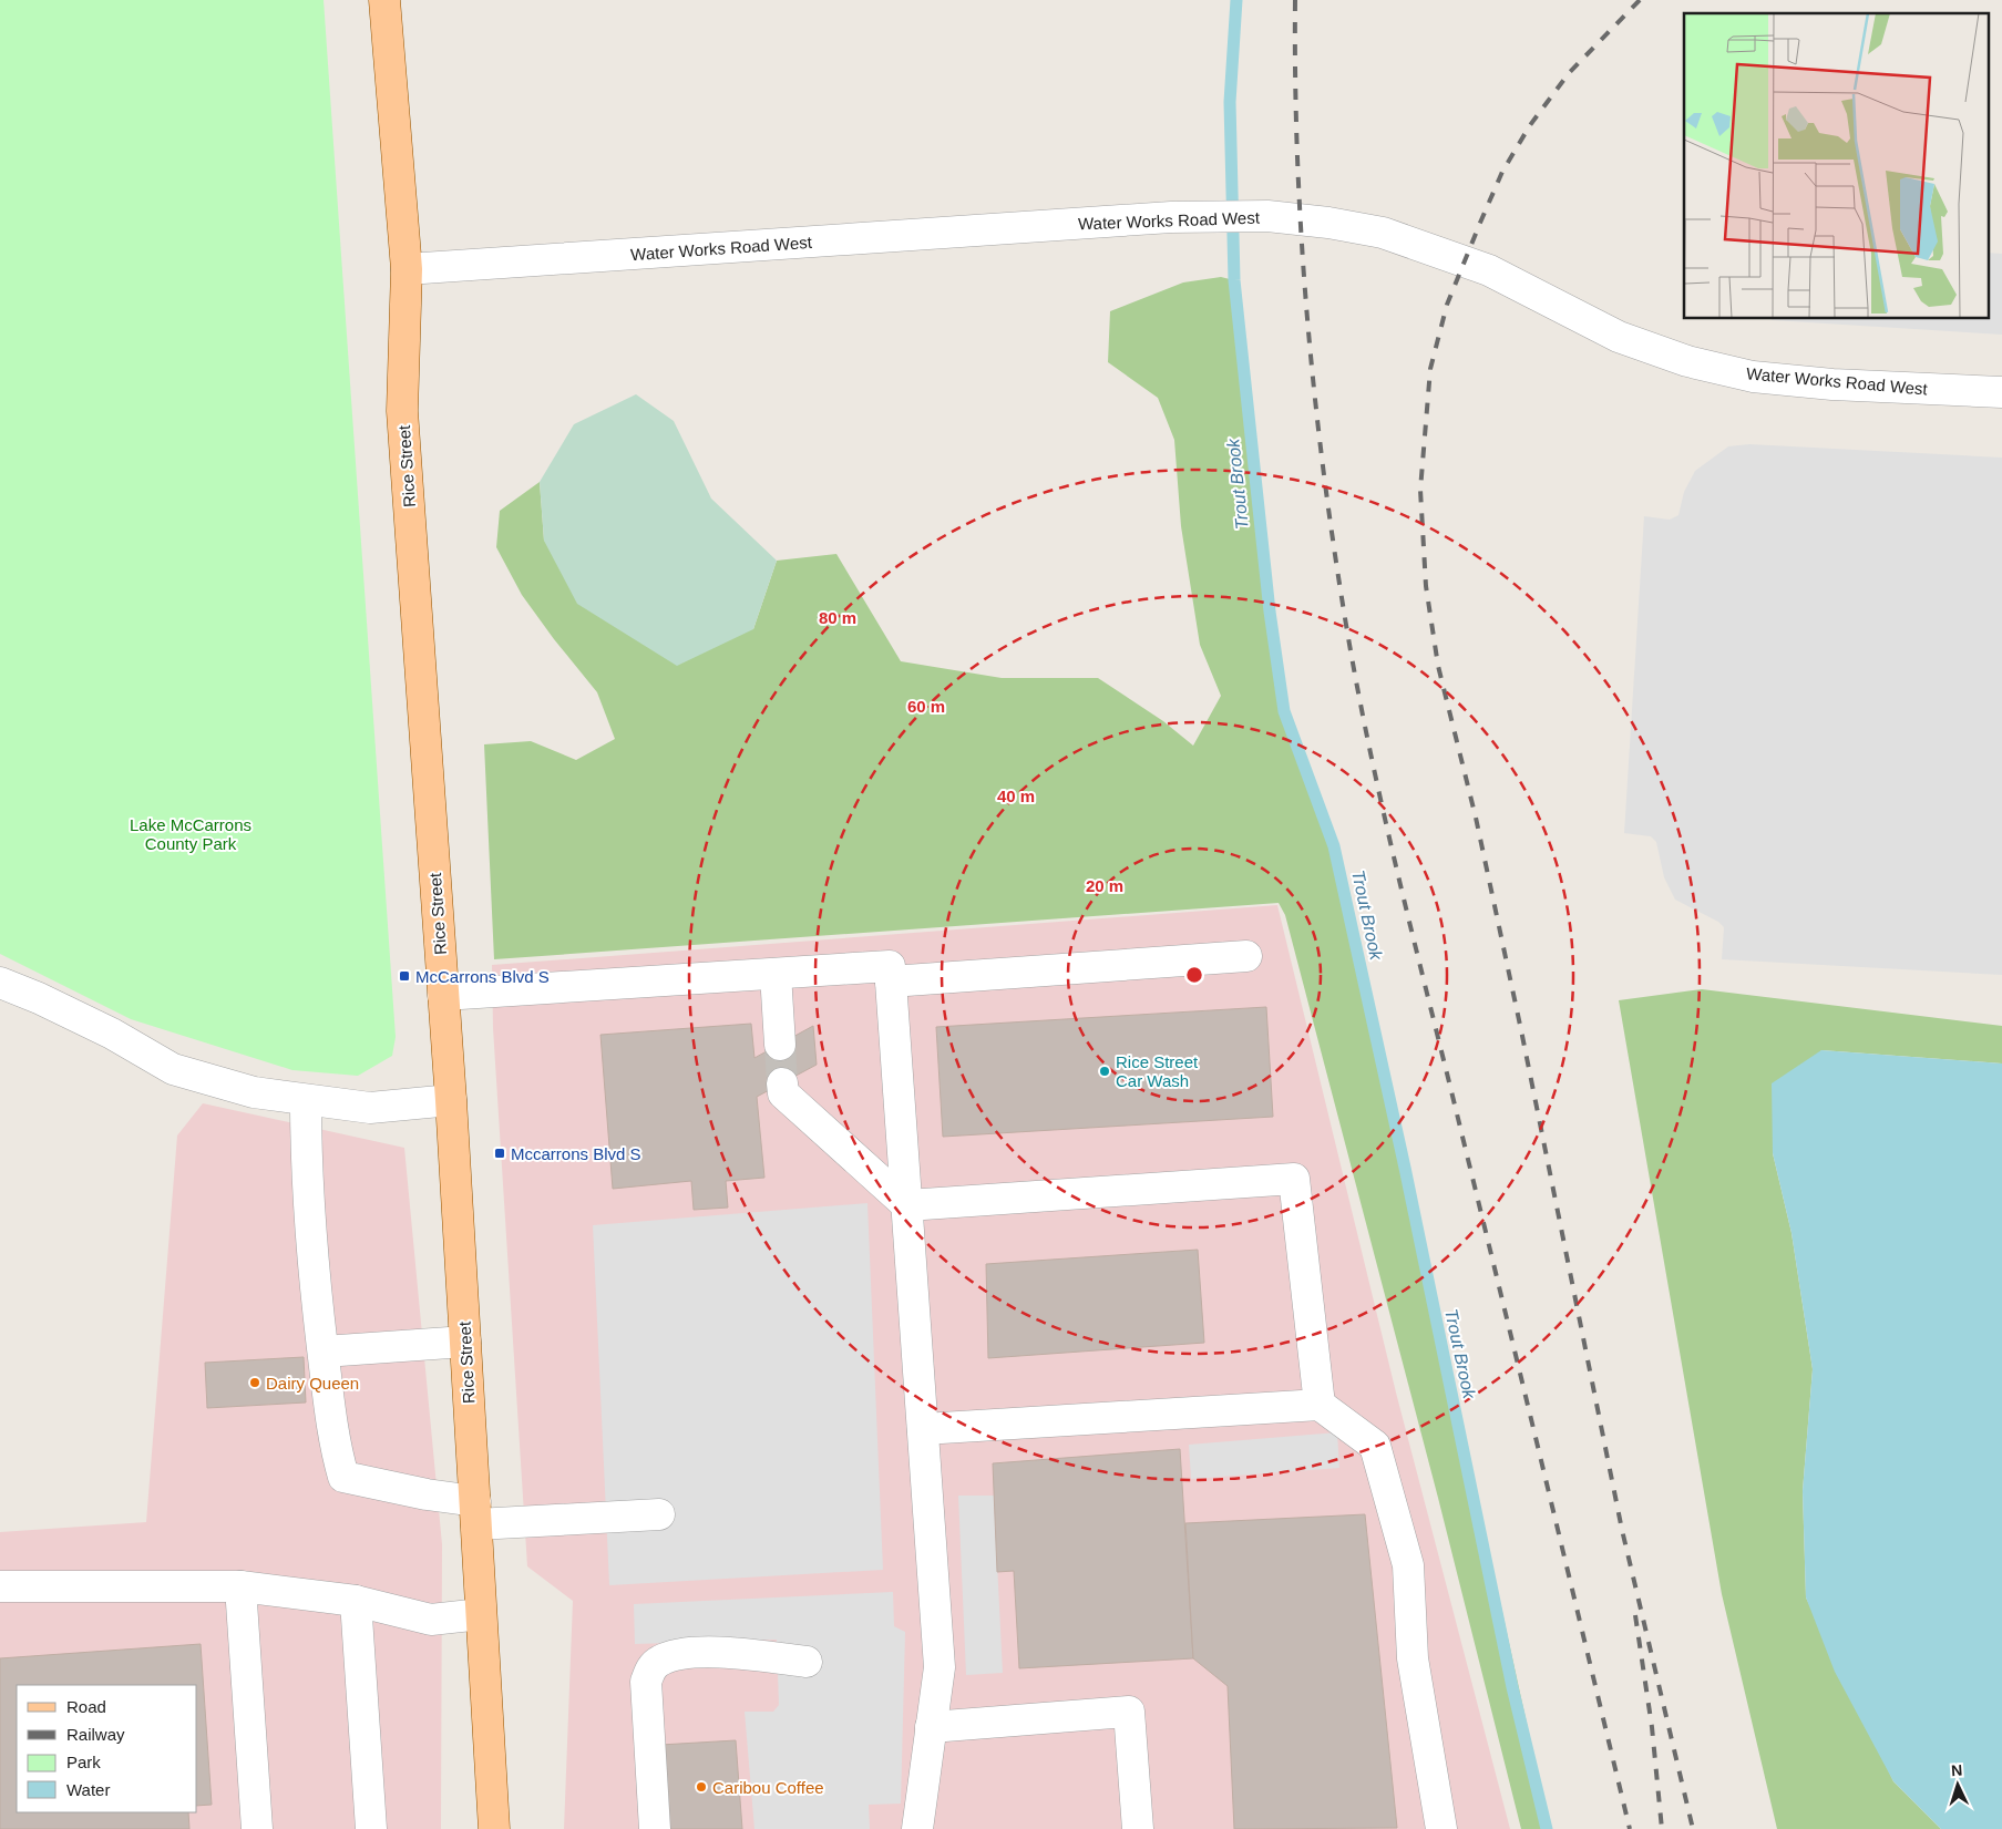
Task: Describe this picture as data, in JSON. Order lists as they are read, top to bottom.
{
  "streets": {
    "main road": ["Rice Street"],
    "street": ["Water Works Road West"]
  },
  "crossings": [
    ["Water Works Road West", "Rice Street"]
  ],
  "water": ["Trout Brook"],
  "parks": ["Lake McCarrons County Park"],
  "places": {
    "transit": ["McCarrons Blvd S", "Mccarrons Blvd S"],
    "other": ["Rice Street Car Wash", "Dairy Queen", "Caribou Coffee"]
  },
  "legend": [
    "Road",
    "Railway",
    "Park",
    "Water"
  ],
  "north": "top",
  "rings": [
    "80 m",
    "60 m",
    "40 m",
    "20 m"
  ]
}
